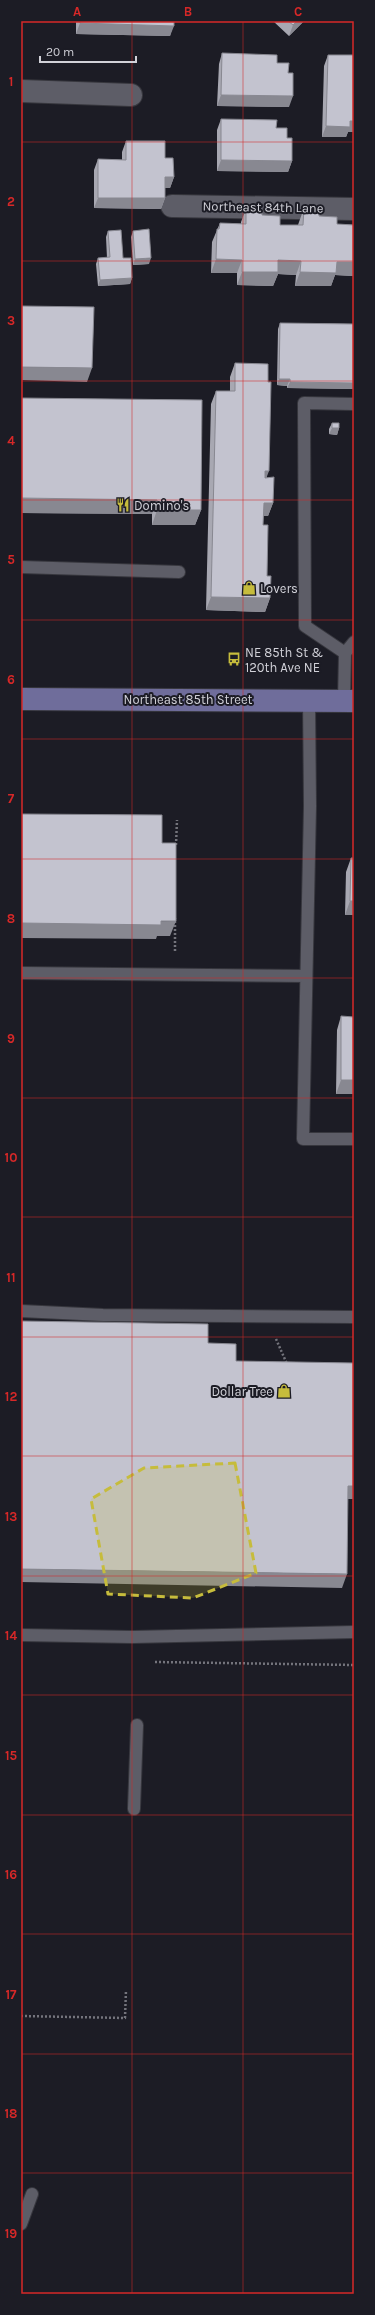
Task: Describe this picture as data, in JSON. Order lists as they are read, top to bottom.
{
  "streets": {
    "main road": ["Northeast 85th Street"],
    "street": ["Northeast 84th Lane"]
  },
  "places": {
    "restaurant": ["Domino's"],
    "shop": ["Lovers", "Dollar Tree"],
    "bus stop": ["NE 85th St & 120th Ave NE"]
  },
  "scale_bar": "20 m",
  "grid": {
    "columns": ["A", "B", "C"],
    "rows": [
      "1",
      "2",
      "3",
      "4",
      "5",
      "6",
      "7",
      "8",
      "9",
      "10",
      "11",
      "12",
      "13",
      "14",
      "15",
      "16",
      "17",
      "18",
      "19"
    ]
  }
}
